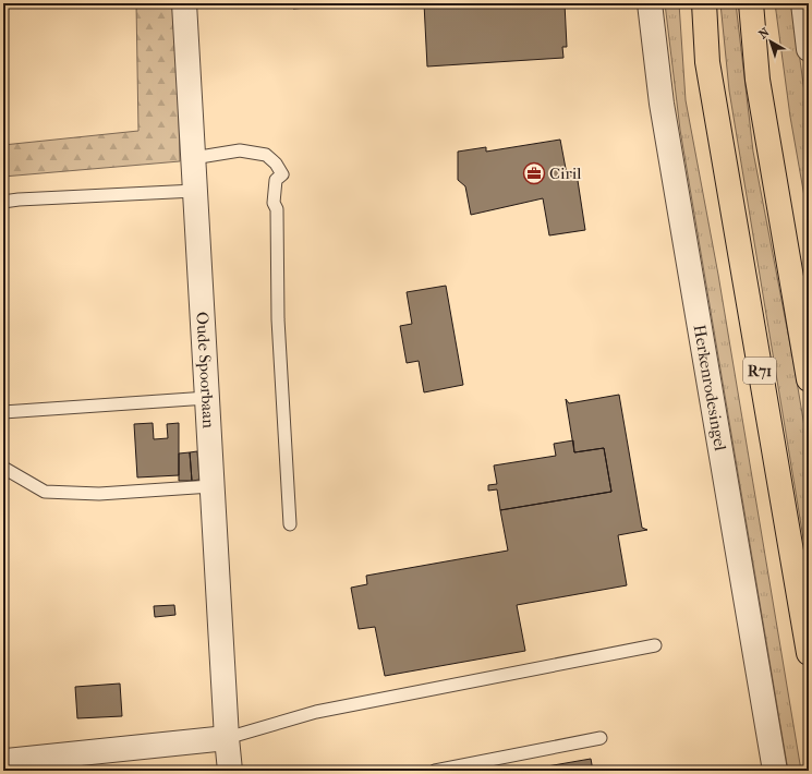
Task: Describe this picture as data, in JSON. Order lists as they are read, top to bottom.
{
  "streets": {
    "highway": ["R71"],
    "street": ["Oude Spoorbaan", "Herkenrodesingel"]
  },
  "places": {
    "office": ["Ciril"]
  },
  "north": "top left"
}
